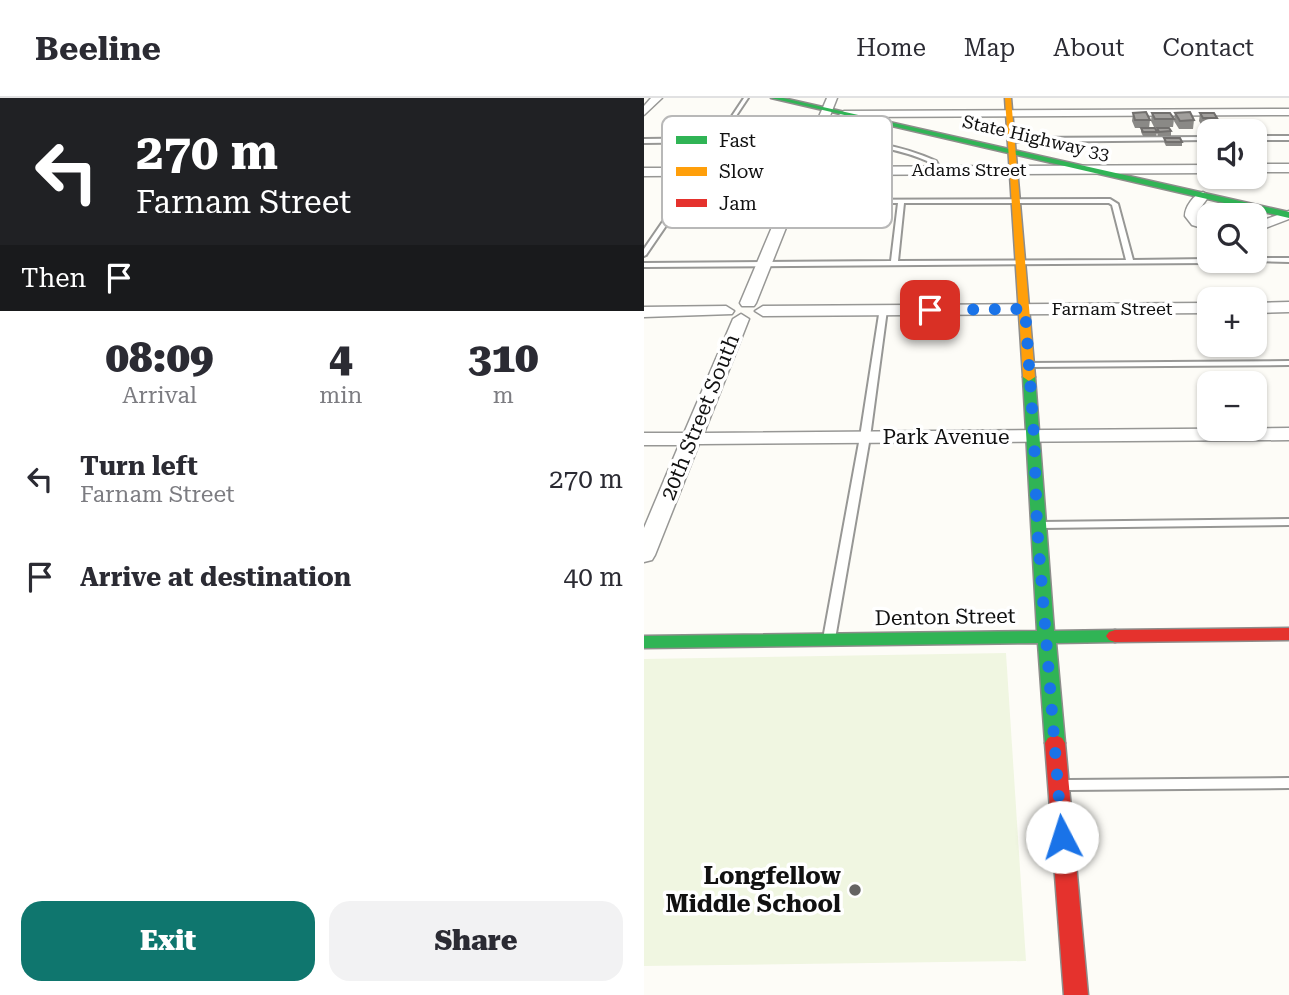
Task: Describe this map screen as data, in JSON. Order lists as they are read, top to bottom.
{
  "streets": {
    "street": [
      "State Highway 33",
      "Adams Street",
      "Farnam Street",
      "20th Street South",
      "Park Avenue",
      "Denton Street"
    ]
  },
  "crossings": [
    ["State Highway 33", "Adams Street"],
    ["Farnam Street", "20th Street South"],
    ["20th Street South", "Park Avenue"]
  ],
  "places": ["Longfellow Middle School"],
  "legend": ["Fast", "Slow", "Jam"],
  "page": {
    "header": "Beeline",
    "nav": [
      "Home",
      "Map",
      "About",
      "Contact"
    ],
    "turn": ["270 m", "Farnam Street"],
    "map_buttons": ["+", "−"],
    "then": "Then",
    "eta": [
      "08:09",
      "Arrival",
      "4",
      "min",
      "310",
      "m"
    ],
    "list": [
      {
        "name": "Turn left",
        "note": "Farnam Street",
        "value": "270 m"
      },
      {
        "name": "Arrive at destination",
        "value": "40 m"
      }
    ],
    "buttons": ["Exit", "Share"]
  }
}
